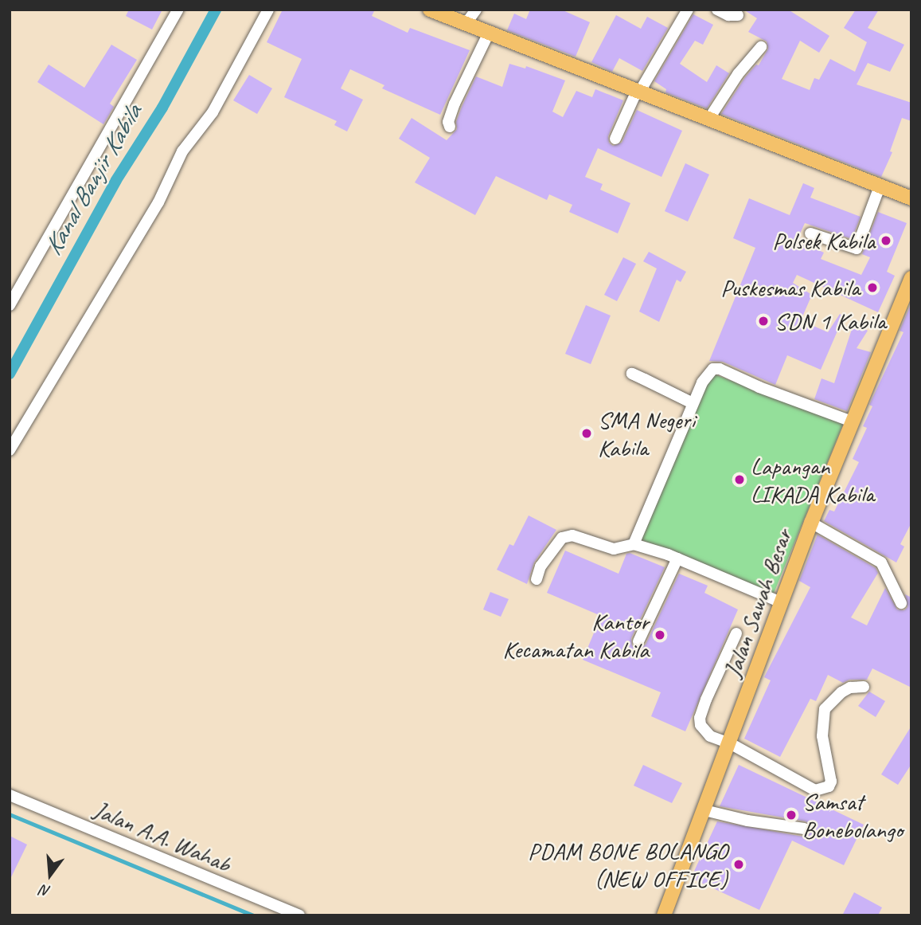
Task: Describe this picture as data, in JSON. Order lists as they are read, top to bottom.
{
  "streets": {
    "main road": ["Jalan Sawah Besar"],
    "street": ["Jalan A.A. Wahab"]
  },
  "water": ["Kanal Banjir Kabila"],
  "places": [
    "Polsek Kabila",
    "Puskesmas Kabila",
    "SDN 1 Kabila",
    "SMA Negeri Kabila",
    "Lapangan LIKADA Kabila",
    "Kantor Kecamatan Kabila",
    "Samsat Bonebolango",
    "PDAM BONE BOLANGO (NEW OFFICE)"
  ],
  "north": "bottom"
}
